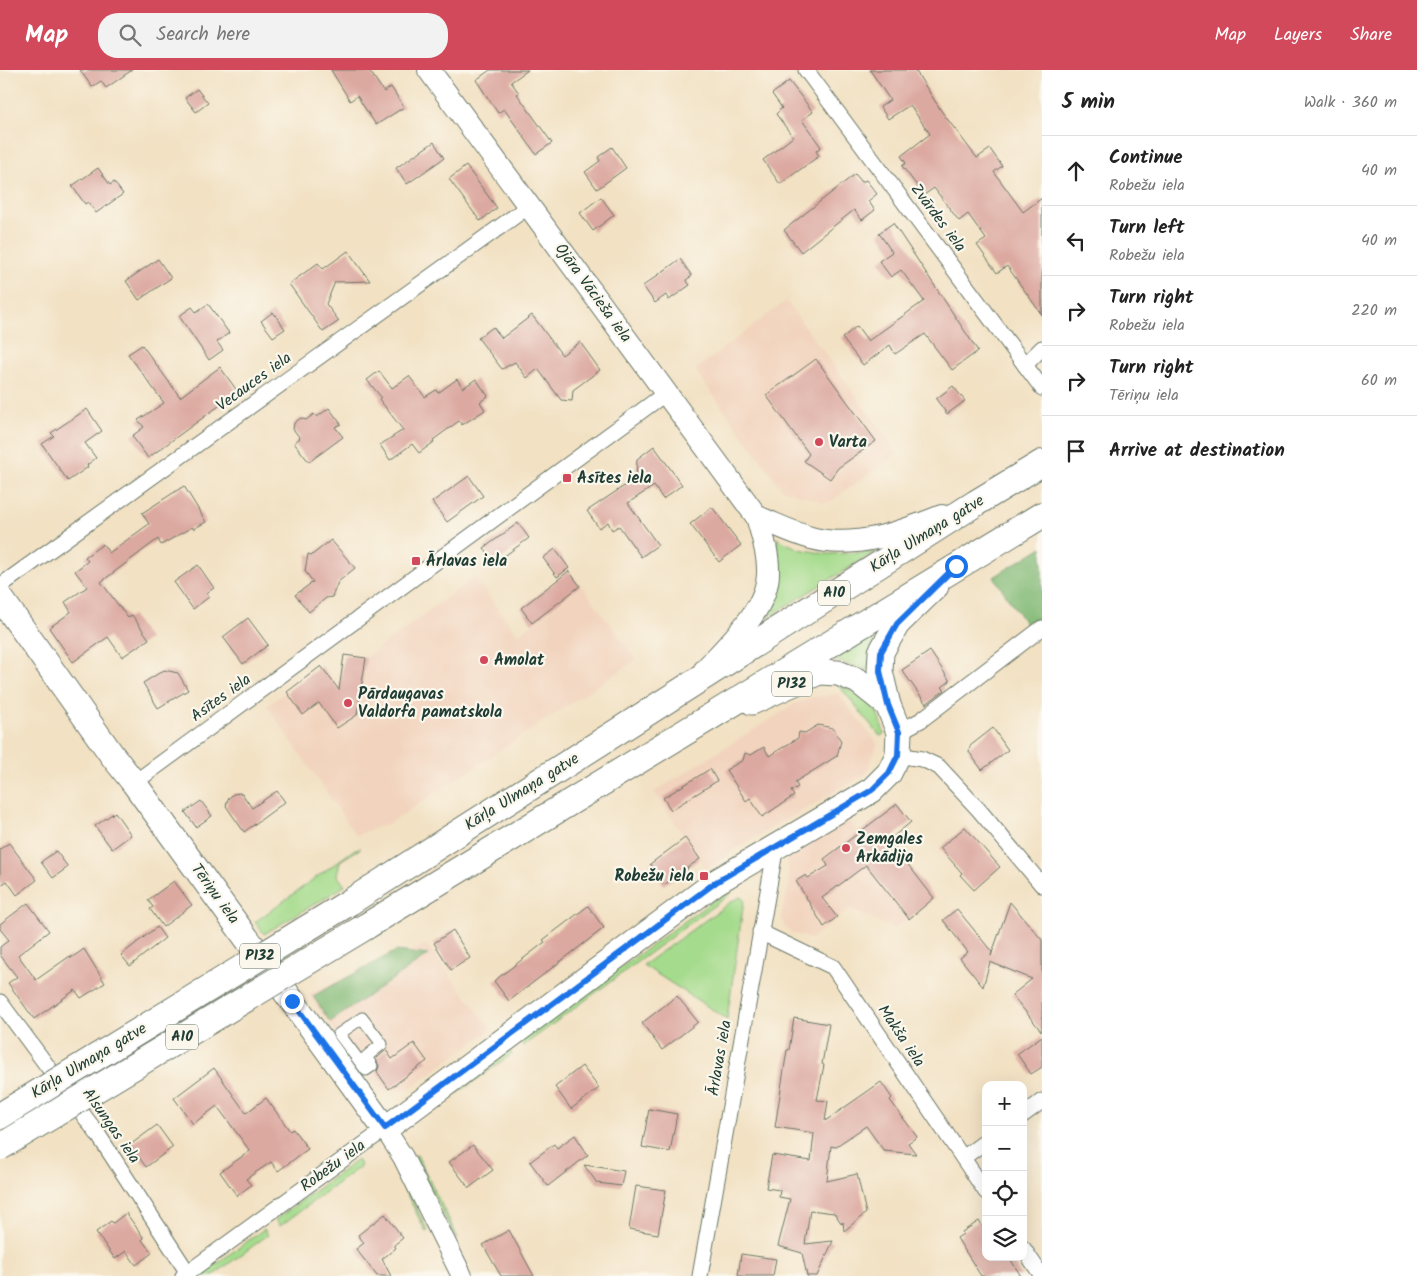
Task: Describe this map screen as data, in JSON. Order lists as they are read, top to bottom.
{
  "streets": {
    "highway": ["Kārļa Ulmaņa gatve", "A10"],
    "main road": [
      "Ojāra Vācieša iela",
      "P132",
      "Tēriņu iela",
      "Robežu iela"
    ],
    "street": [
      "Zvārdes iela",
      "Vecauces iela",
      "Asītes iela",
      "Makša iela",
      "Ārlavas iela",
      "Alsungas iela"
    ]
  },
  "crossings": [
    ["Ojāra Vācieša iela", "Vecauces iela"],
    ["Ojāra Vācieša iela", "Kārļa Ulmaņa gatve"],
    ["Ojāra Vācieša iela", "Asītes iela"],
    ["Kārļa Ulmaņa gatve", "P132"],
    ["P132", "Robežu iela"],
    ["Asītes iela", "Tēriņu iela"],
    ["Tēriņu iela", "Robežu iela"],
    ["Makša iela", "Ārlavas iela"],
    ["Ārlavas iela", "Robežu iela"],
    ["Alsungas iela", "Robežu iela"]
  ],
  "places": {
    "other": [
      "Varta",
      "Amolat",
      "Pārdaugavas Valdorfa pamatskola",
      "Zemgales Arkādija"
    ],
    "transit": ["Asītes iela", "Ārlavas iela", "Robežu iela"]
  },
  "page": {
    "header": "Map",
    "search": "Search here",
    "nav": ["Map", "Layers", "Share"],
    "heading": ["5 min", "Walk · 360 m"],
    "list": [
      ["Continue", "Robežu iela", "40 m"],
      ["Turn left", "Robežu iela", "40 m"],
      ["Turn right", "Robežu iela", "220 m"],
      ["Turn right", "Tēriņu iela", "60 m"],
      "Arrive at destination"
    ],
    "map_buttons": ["+", "−"]
  }
}
